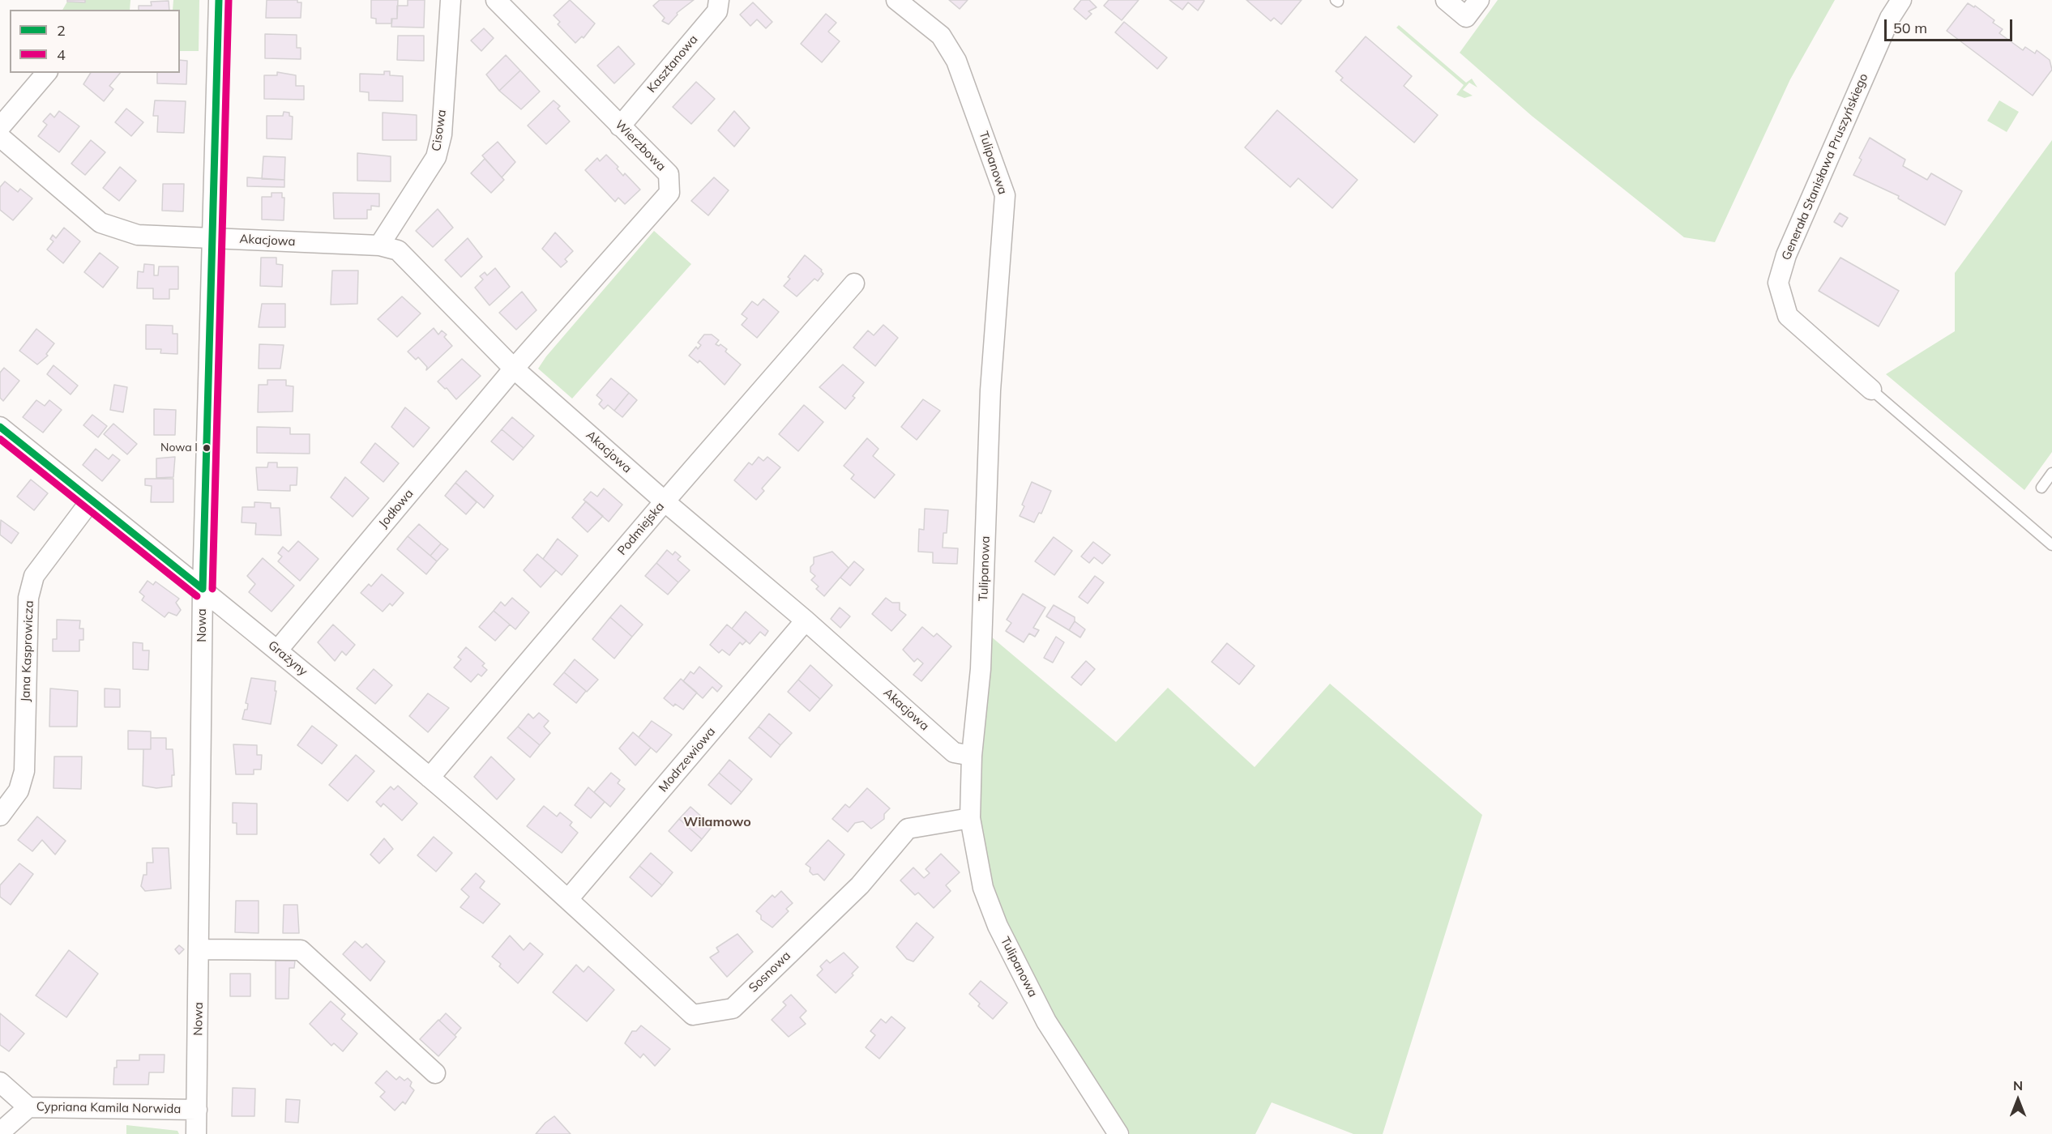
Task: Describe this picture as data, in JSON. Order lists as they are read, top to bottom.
{
  "streets": {
    "street": [
      "Kasztanowa",
      "Cisowa",
      "Wierzbowa",
      "Tulipanowa",
      "Generała Stanisława Pruszyńskiego",
      "Akacjowa",
      "Jodłowa",
      "Podmiejska",
      "Nowa",
      "Jana Kasprowicza",
      "Grażyny",
      "Modrzewiowa",
      "Sosnowa",
      "Cypriana Kamila Norwida"
    ]
  },
  "crossings": [
    ["Kasztanowa", "Wierzbowa"],
    ["Cisowa", "Akacjowa"],
    ["Wierzbowa", "Akacjowa"],
    ["Wierzbowa", "Jodłowa"],
    ["Tulipanowa", "Akacjowa"],
    ["Tulipanowa", "Sosnowa"],
    ["Akacjowa", "Jodłowa"],
    ["Akacjowa", "Podmiejska"],
    ["Akacjowa", "Nowa"],
    ["Akacjowa", "Modrzewiowa"],
    ["Jodłowa", "Grażyny"],
    ["Podmiejska", "Grażyny"],
    ["Nowa", "Grażyny"],
    ["Nowa", "Cypriana Kamila Norwida"],
    ["Jana Kasprowicza", "Grażyny"],
    ["Grażyny", "Modrzewiowa"],
    ["Grażyny", "Sosnowa"],
    ["Modrzewiowa", "Sosnowa"]
  ],
  "districts": ["Wilamowo"],
  "places": ["Nowa I"],
  "lines": ["transit line 2", "transit line 4"],
  "legend": ["2", "4"],
  "scale_bar": "50 m",
  "north": "top"
}
